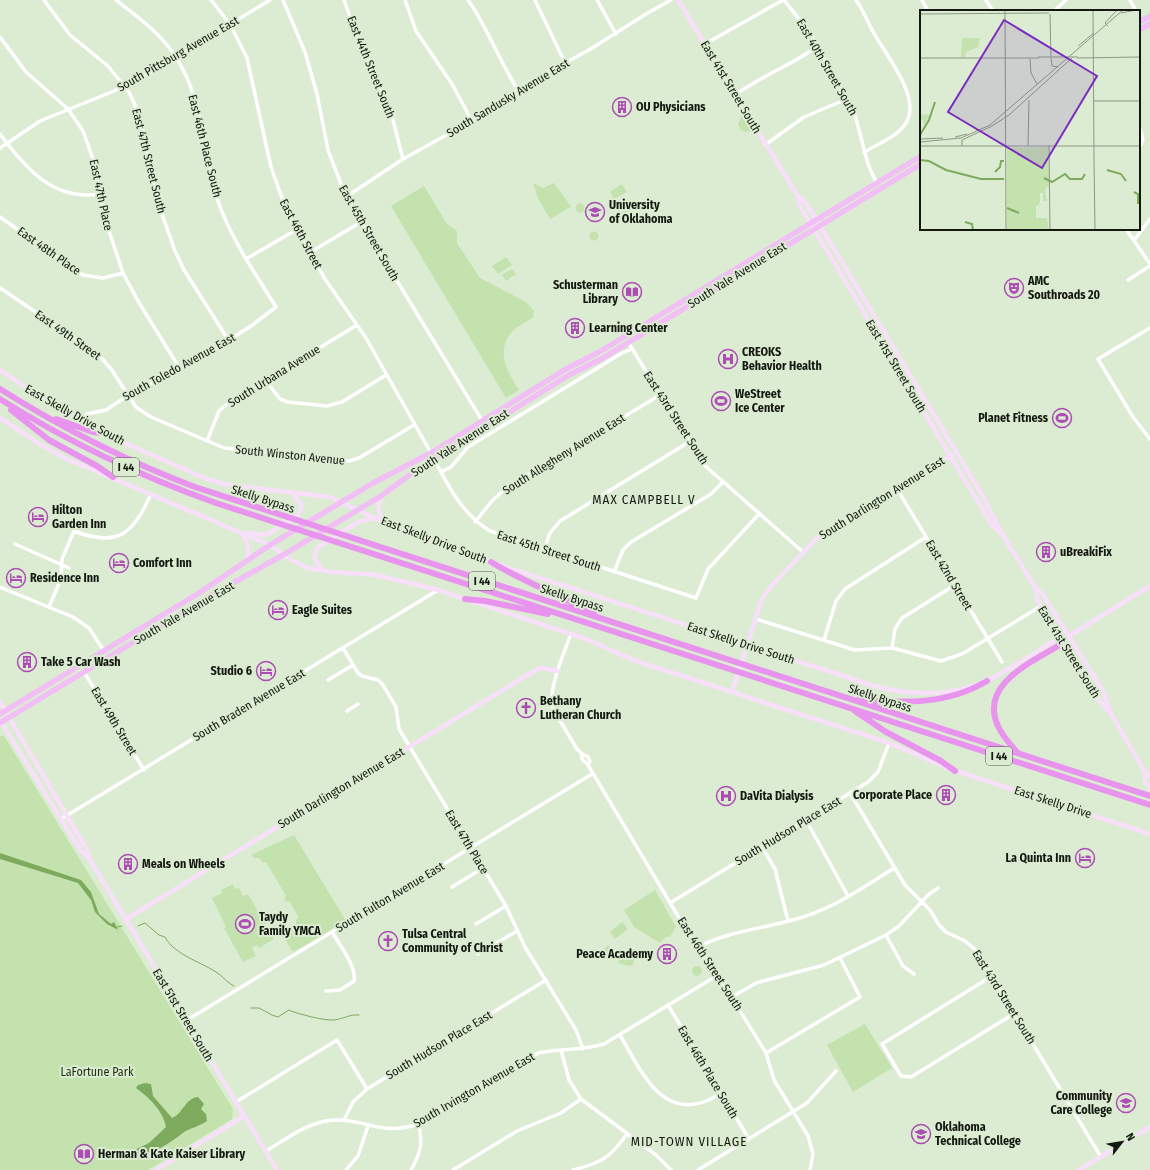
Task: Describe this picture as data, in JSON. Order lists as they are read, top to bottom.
{
  "streets": {
    "highway": ["I 44", "Skelly Bypass"],
    "main road": [
      "East 41st Street South",
      "South Yale Avenue East",
      "East Skelly Drive South",
      "South Darlington Avenue East",
      "East Skelly Drive",
      "East 51st Street South"
    ],
    "street": [
      "South Pittsburg Avenue East",
      "East 44th Street South",
      "East 40th Street South",
      "South Sandusky Avenue East",
      "East 46th Place South",
      "East 47th Street South",
      "East 47th Place",
      "East 45th Street South",
      "East 46th Street",
      "East 48th Place",
      "East 49th Street",
      "South Toledo Avenue East",
      "South Urbana Avenue",
      "East 43rd Street South",
      "South Allegheny Avenue East",
      "South Winston Avenue",
      "East 42nd Street",
      "South Braden Avenue East",
      "South Hudson Place East",
      "South Fulton Avenue East",
      "East 46th Street South",
      "South Irvington Avenue East"
    ]
  },
  "crossings": [
    ["South Pittsburg Avenue East", "East 46th Place South"],
    ["South Pittsburg Avenue East", "East 47th Street South"],
    ["South Pittsburg Avenue East", "East 47th Place"],
    ["South Pittsburg Avenue East", "East 46th Street"],
    ["East 44th Street South", "South Sandusky Avenue East"],
    ["East 40th Street South", "South Yale Avenue East"],
    ["East 41st Street South", "South Yale Avenue East"],
    ["East 41st Street South", "East Skelly Drive South"],
    ["East 41st Street South", "South Darlington Avenue East"],
    ["South Sandusky Avenue East", "East 45th Street South"],
    ["East 46th Place South", "South Toledo Avenue East"],
    ["East 46th Place South", "South Irvington Avenue East"],
    ["East 47th Street South", "South Toledo Avenue East"],
    ["East 47th Place", "East 48th Place"],
    ["East 47th Place", "South Toledo Avenue East"],
    ["East 47th Place", "South Darlington Avenue East"],
    ["East 47th Place", "South Braden Avenue East"],
    ["East 47th Place", "South Hudson Place East"],
    ["East 47th Place", "South Fulton Avenue East"],
    ["East 47th Place", "South Irvington Avenue East"],
    ["East 45th Street South", "South Yale Avenue East"],
    ["East 45th Street South", "East 43rd Street South"],
    ["East 45th Street South", "South Allegheny Avenue East"],
    ["East 46th Street", "South Yale Avenue East"],
    ["East 46th Street", "South Urbana Avenue"],
    ["East 46th Street", "South Winston Avenue"],
    ["South Yale Avenue East", "East 49th Street"],
    ["South Yale Avenue East", "East Skelly Drive South"],
    ["South Yale Avenue East", "East 43rd Street South"],
    ["South Yale Avenue East", "East 51st Street South"],
    ["East 49th Street", "South Toledo Avenue East"],
    ["East 49th Street", "South Urbana Avenue"],
    ["East 49th Street", "South Winston Avenue"],
    ["East 49th Street", "South Braden Avenue East"],
    ["South Toledo Avenue East", "East Skelly Drive South"],
    ["South Urbana Avenue", "South Winston Avenue"],
    ["East Skelly Drive South", "South Darlington Avenue East"],
    ["East 43rd Street South", "South Allegheny Avenue East"],
    ["East 43rd Street South", "South Darlington Avenue East"],
    ["East 43rd Street South", "South Hudson Place East"],
    ["South Darlington Avenue East", "East 42nd Street"],
    ["South Darlington Avenue East", "East 46th Street South"],
    ["South Darlington Avenue East", "East 51st Street South"],
    ["South Braden Avenue East", "East 51st Street South"],
    ["South Hudson Place East", "East 46th Street South"],
    ["South Hudson Place East", "South Irvington Avenue East"],
    ["South Fulton Avenue East", "East 46th Street South"],
    ["South Fulton Avenue East", "East 51st Street South"],
    ["East 46th Street South", "South Irvington Avenue East"],
    ["East 51st Street South", "South Irvington Avenue East"]
  ],
  "districts": ["MAX CAMPBELL V", "MID-TOWN VILLAGE"],
  "parks": ["LaFortune Park"],
  "places": {
    "building": [
      "OU Physicians",
      "Learning Center",
      "uBreakiFix",
      "Take 5 Car Wash",
      "Corporate Place",
      "Meals on Wheels",
      "Peace Academy"
    ],
    "school or university": ["University of Oklahoma", "Community Care College", "Oklahoma Technical College"],
    "theatre": ["AMC Southroads 20"],
    "library": ["Schusterman Library", "Herman & Kate Kaiser Library"],
    "hospital": ["CREOKS Behavior Health", "DaVita Dialysis"],
    "sports": ["WeStreet Ice Center", "Planet Fitness", "Taydy Family YMCA"],
    "hotel": [
      "Hilton Garden Inn",
      "Comfort Inn",
      "Residence Inn",
      "Eagle Suites",
      "Studio 6",
      "La Quinta Inn"
    ],
    "church": ["Bethany Lutheran Church", "Tulsa Central Community of Christ"]
  },
  "north": "top right"
}
